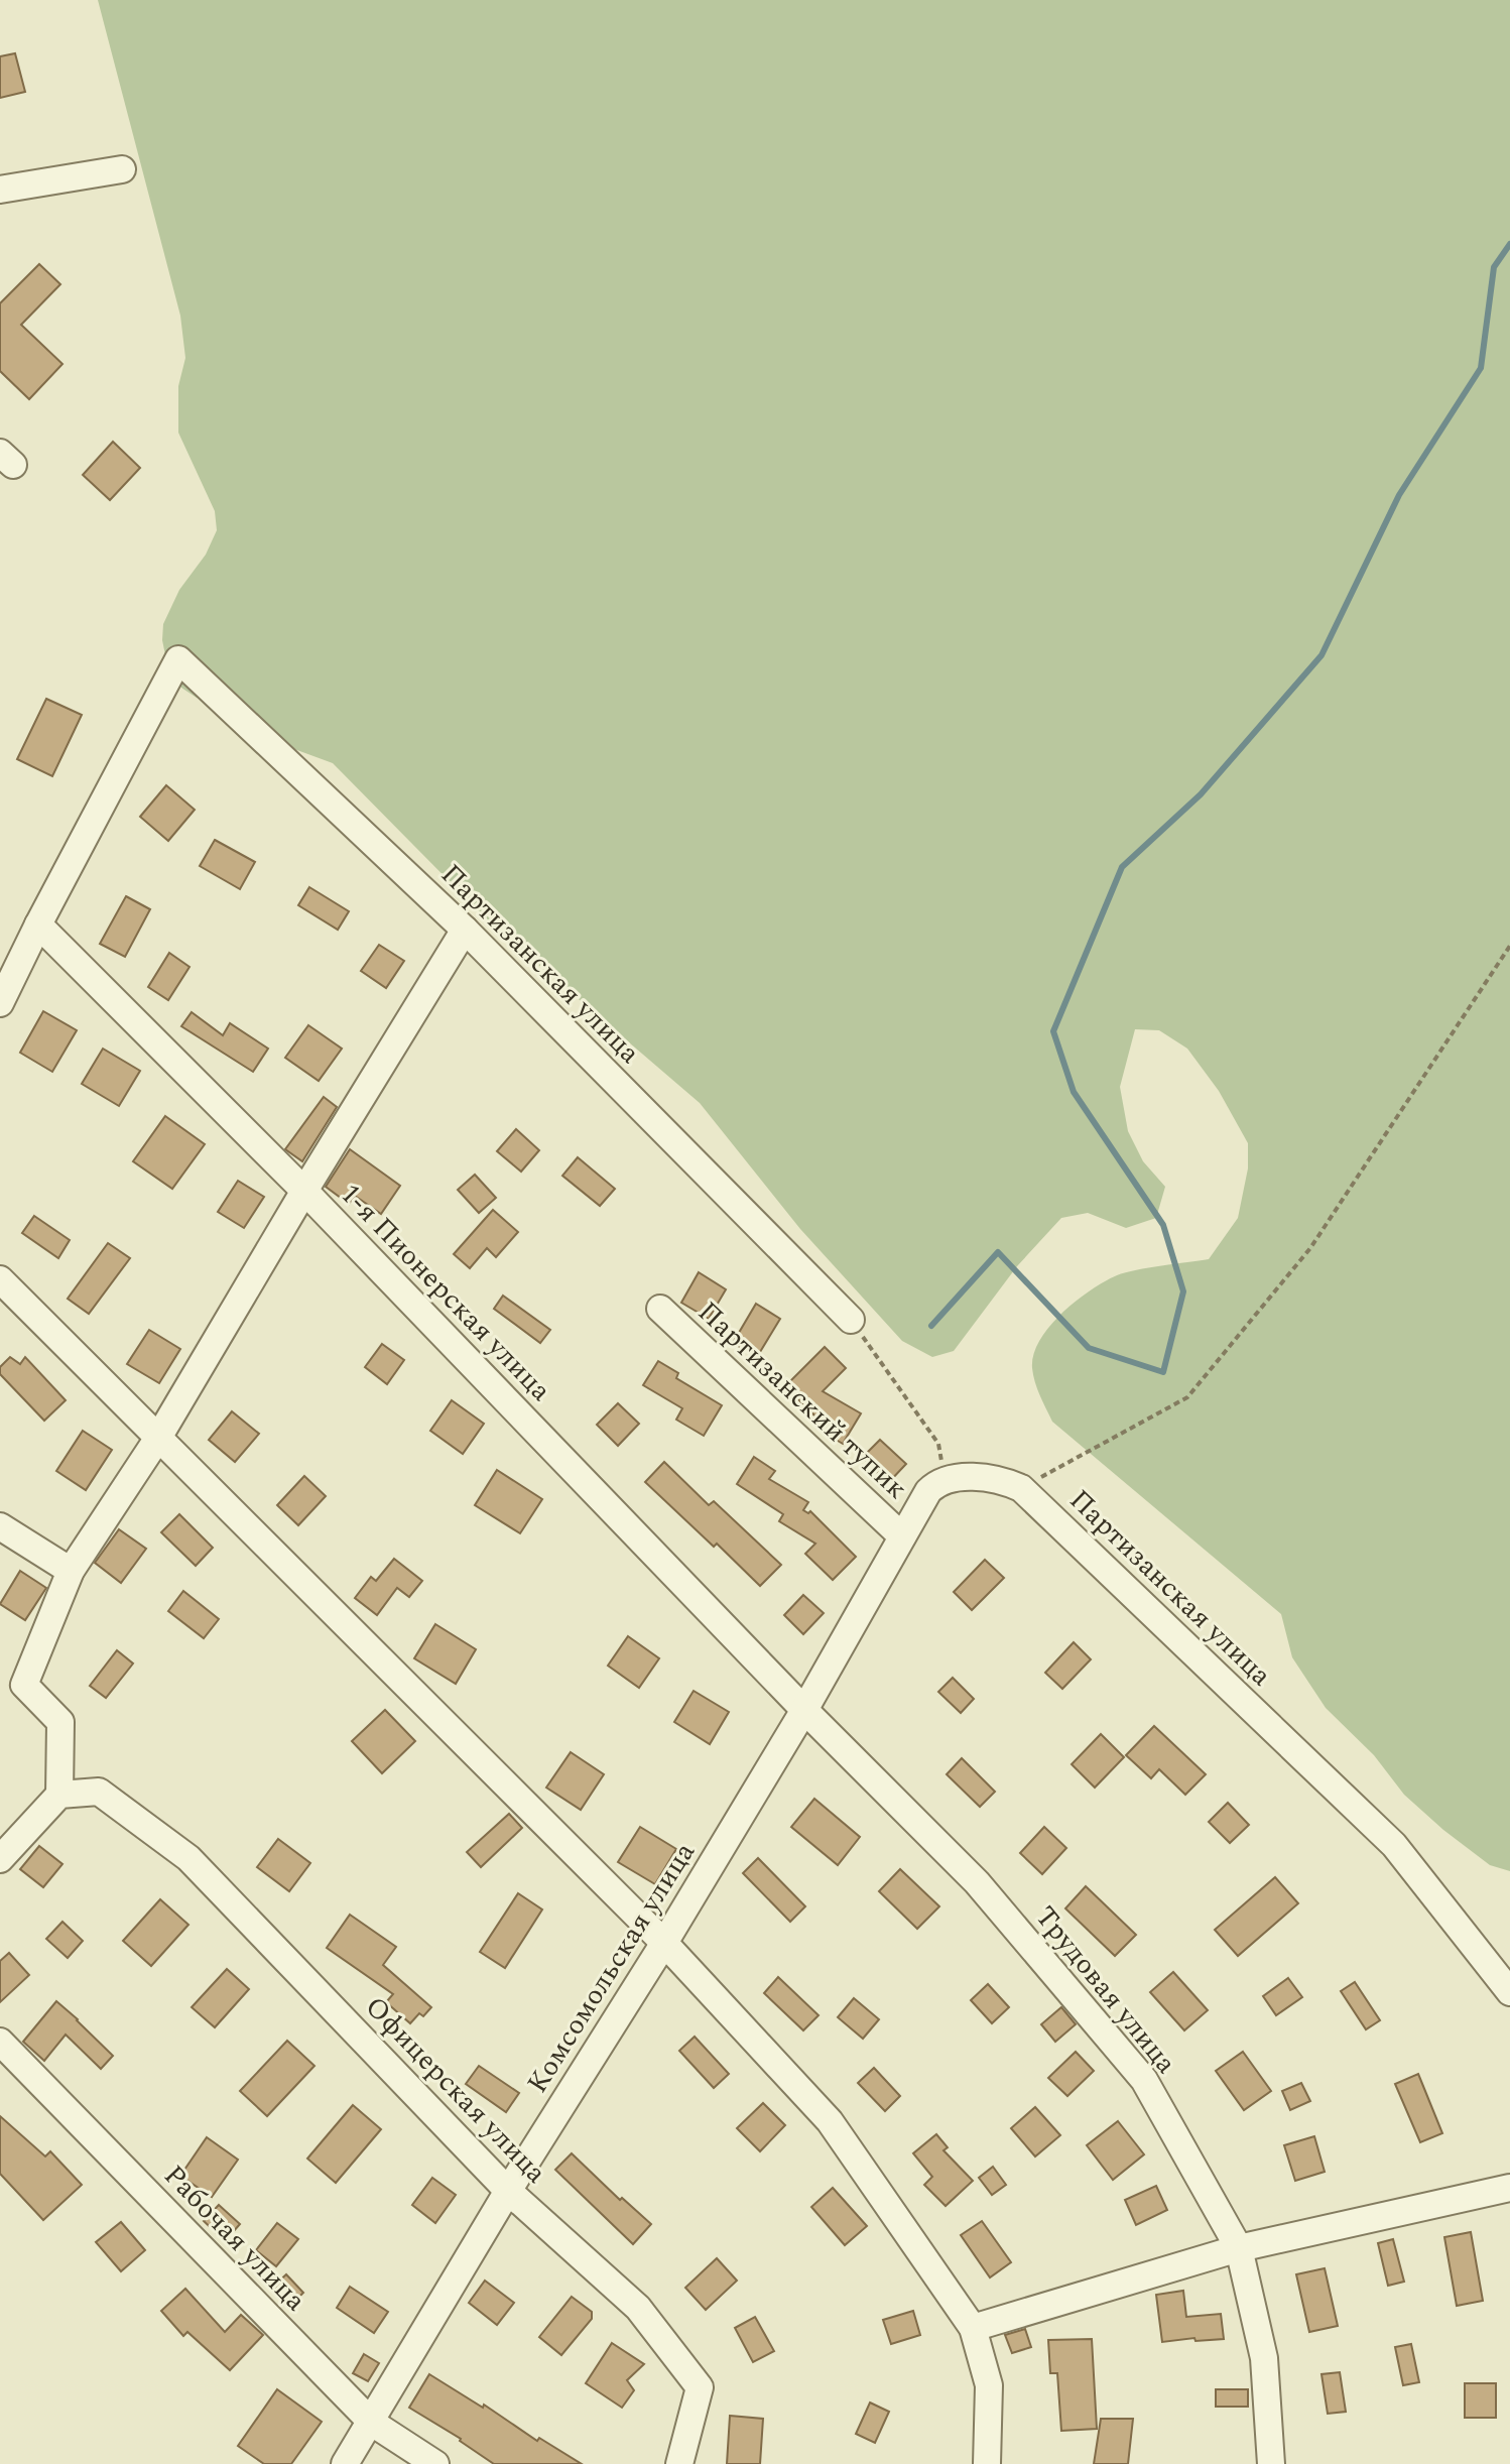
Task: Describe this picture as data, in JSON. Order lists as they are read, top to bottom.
{
  "streets": {
    "street": [
      "Партизанская улица",
      "1-я Пионерская улица",
      "Партизанский тупик",
      "Комсомольская улица",
      "Трудовая улица",
      "Офицерская улица",
      "Рабочая улица"
    ]
  },
  "crossings": [
    ["Партизанская улица", "1-я Пионерская улица"],
    ["1-я Пионерская улица", "Комсомольская улица"],
    ["1-я Пионерская улица", "Трудовая улица"],
    ["Комсомольская улица", "Трудовая улица"],
    ["Комсомольская улица", "Офицерская улица"],
    ["Комсомольская улица", "Рабочая улица"]
  ]
}
